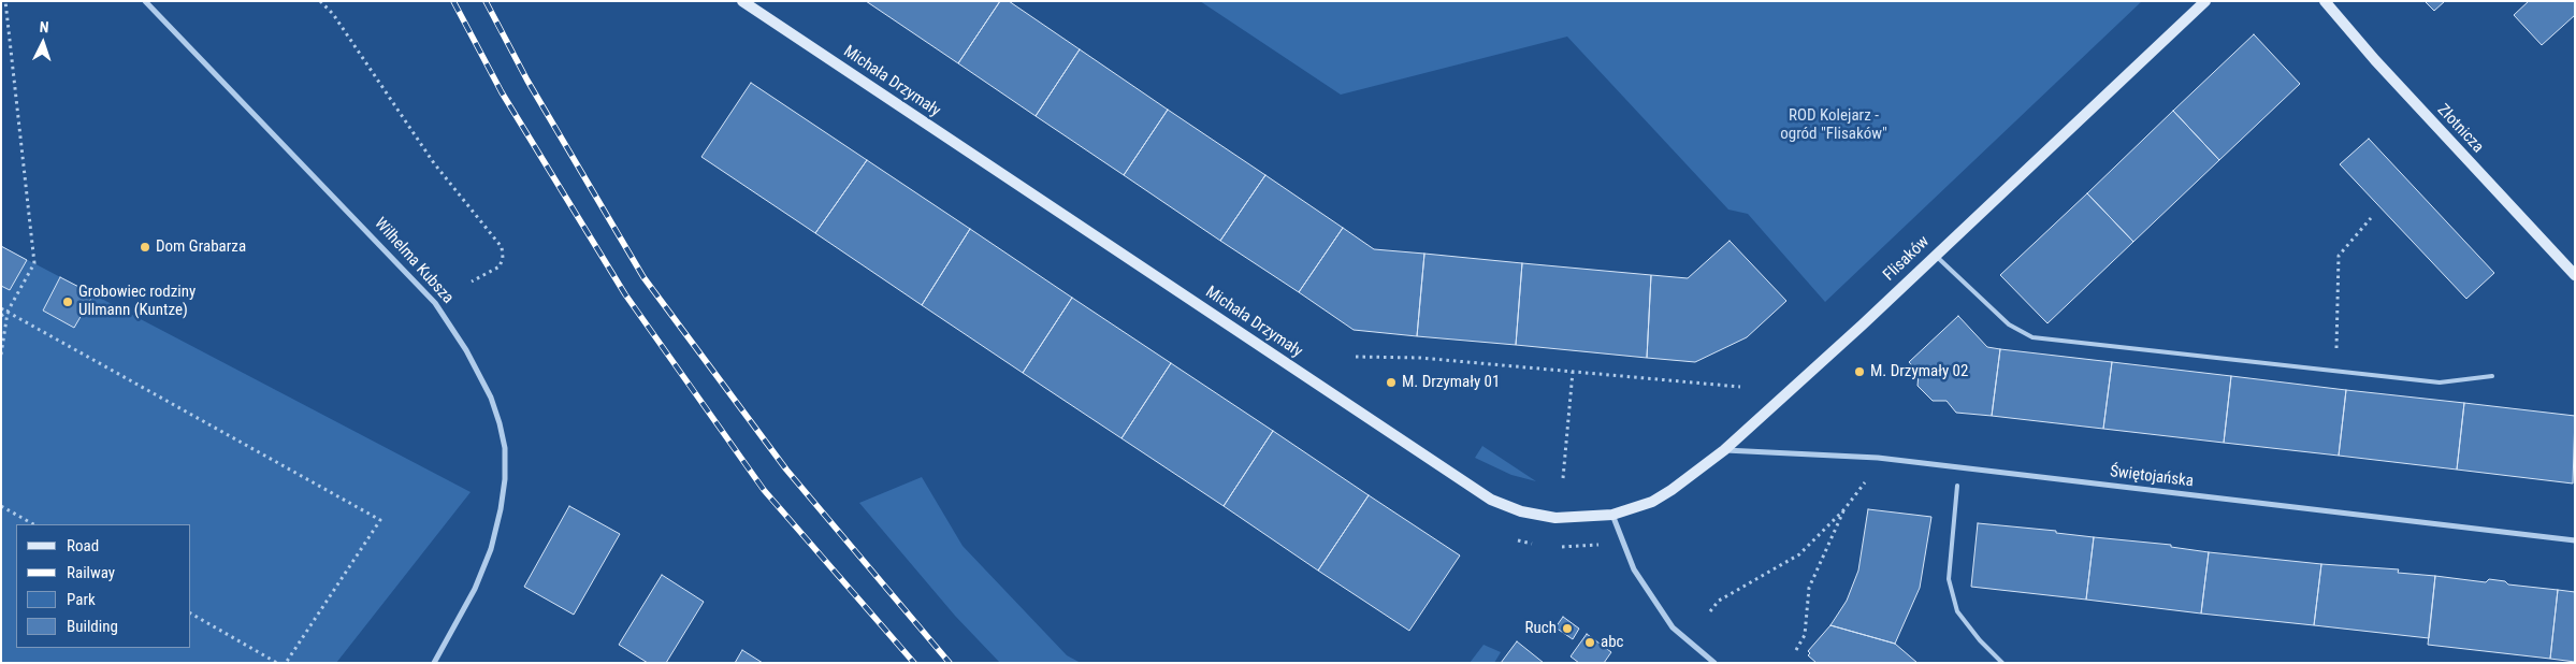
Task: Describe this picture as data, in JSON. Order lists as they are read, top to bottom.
{
  "streets": {
    "street": [
      "Michała Drzymały",
      "Złotnicza",
      "Flisaków",
      "Wilhelma Kubsza",
      "Świętojańska"
    ]
  },
  "crossings": [
    ["Michała Drzymały", "Flisaków"],
    ["Flisaków", "Świętojańska"]
  ],
  "parks": ["ROD Kolejarz - ogród \"Flisaków\""],
  "places": [
    "Dom Grabarza",
    "Grobowiec rodziny Ullmann (Kuntze)",
    "M. Drzymały 02",
    "M. Drzymały 01",
    "Ruch",
    "abc"
  ],
  "legend": [
    "Road",
    "Railway",
    "Park",
    "Building"
  ],
  "north": "top"
}
